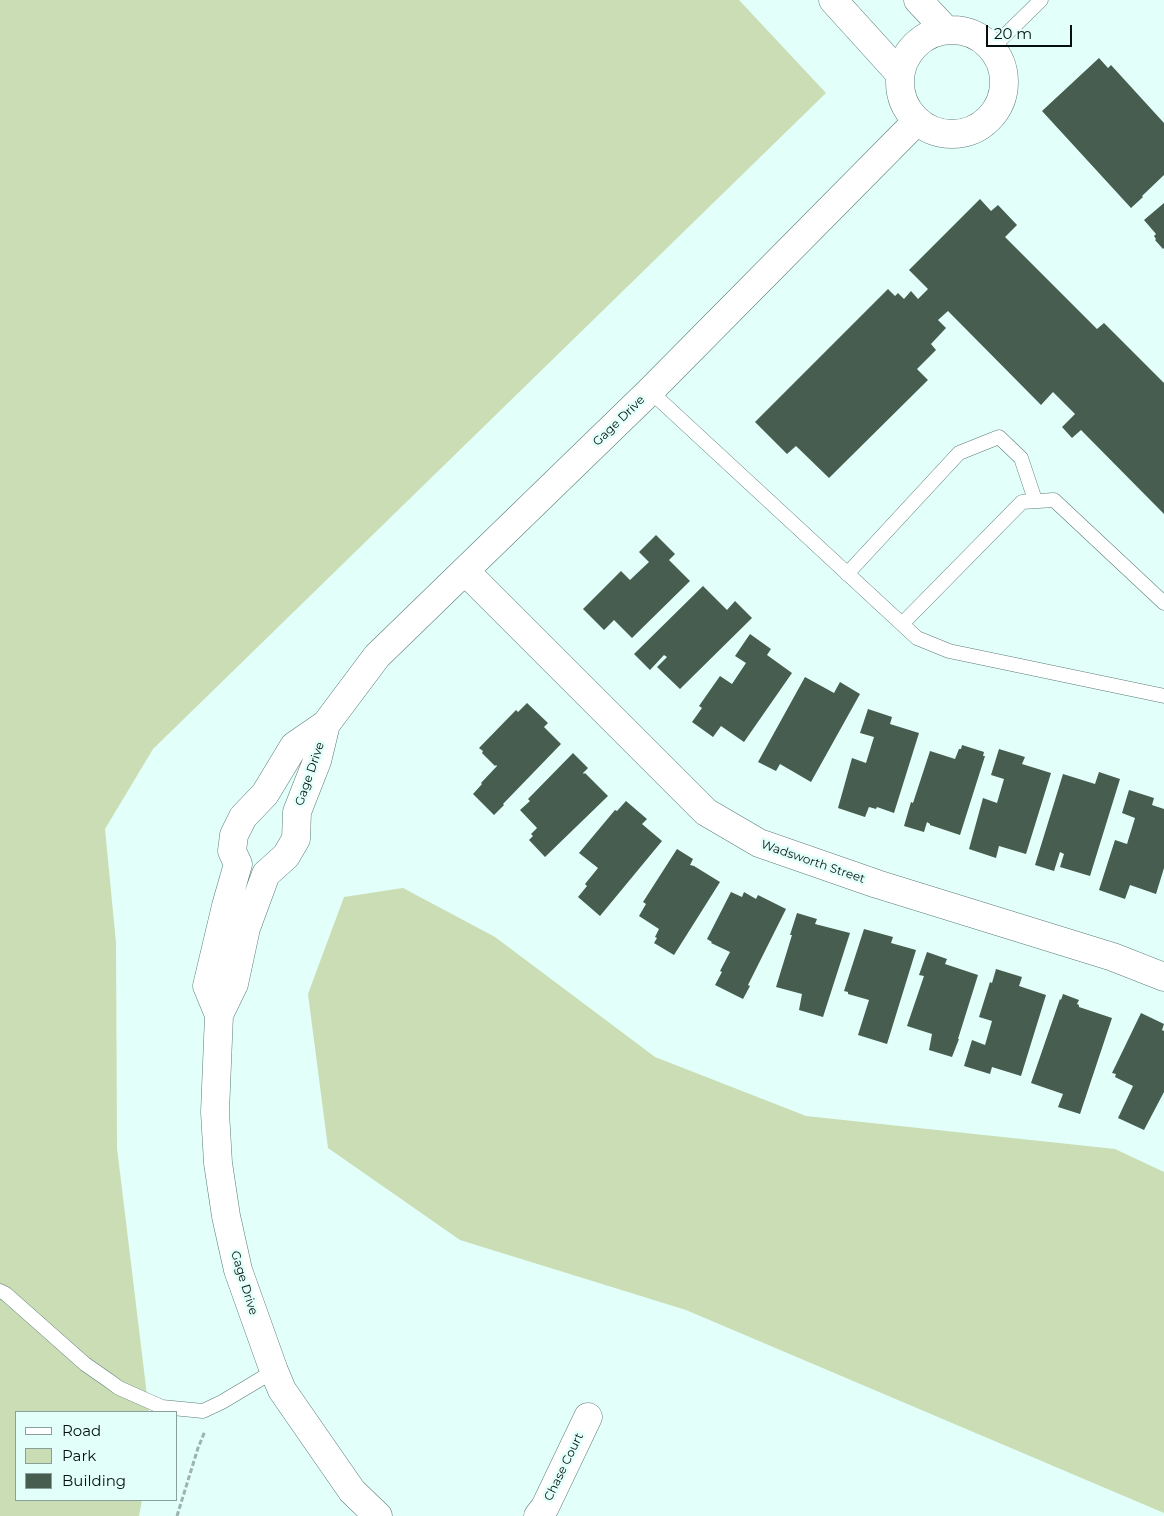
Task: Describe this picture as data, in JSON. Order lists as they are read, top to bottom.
{
  "streets": {
    "street": ["Gage Drive", "Wadsworth Street", "Chase Court"]
  },
  "crossings": [
    ["Gage Drive", "Wadsworth Street"]
  ],
  "legend": ["Road", "Park", "Building"],
  "scale_bar": "20 m"
}
